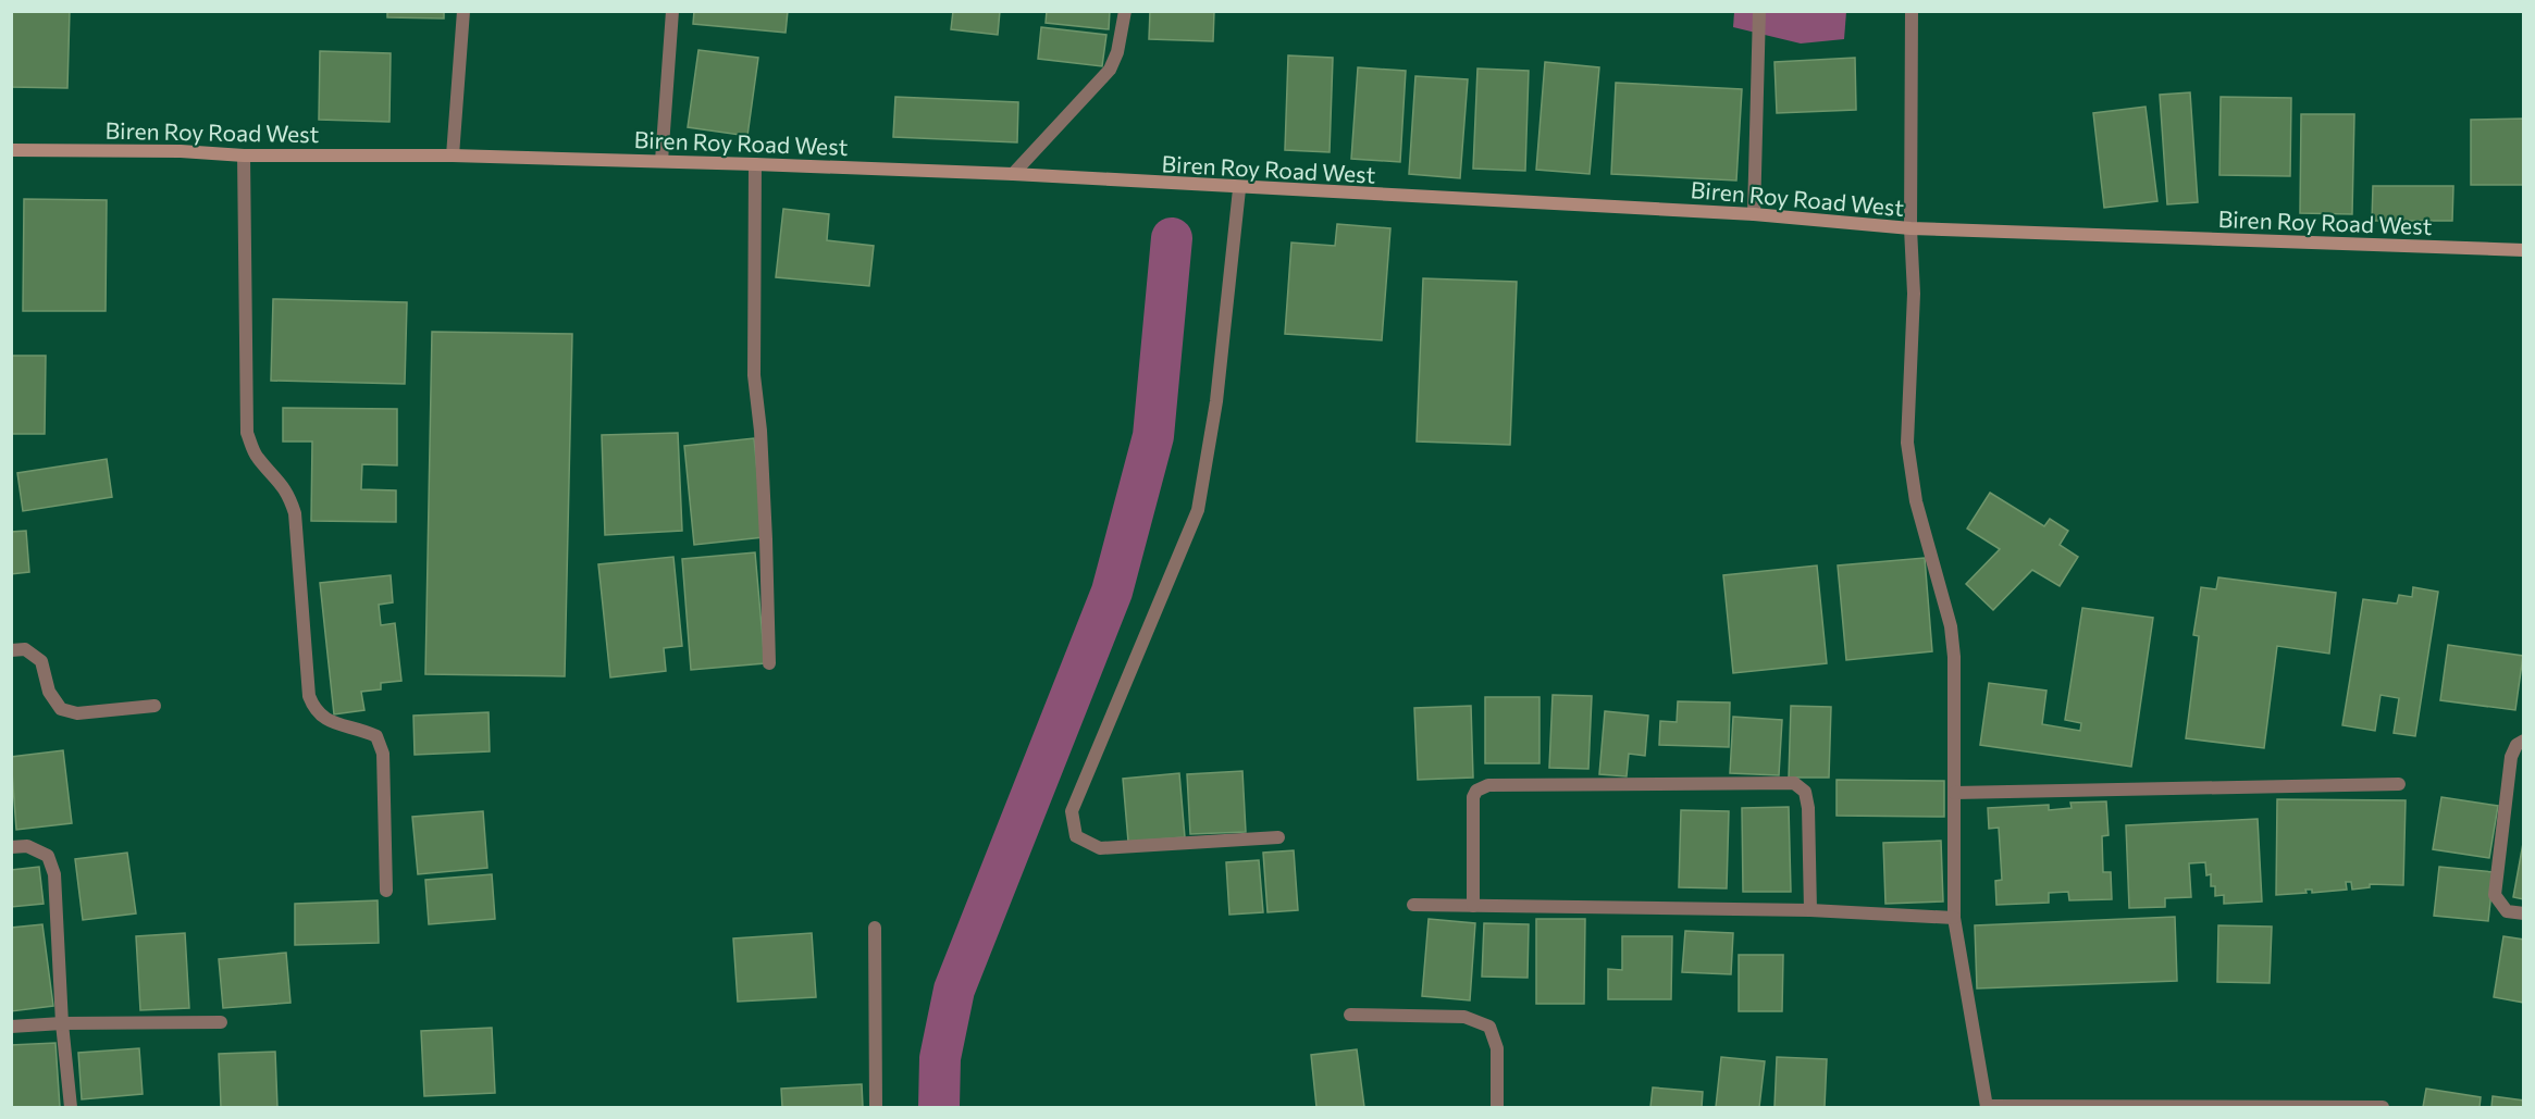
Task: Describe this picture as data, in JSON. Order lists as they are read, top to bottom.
{
  "streets": {
    "main road": ["Biren Roy Road West"]
  }
}
